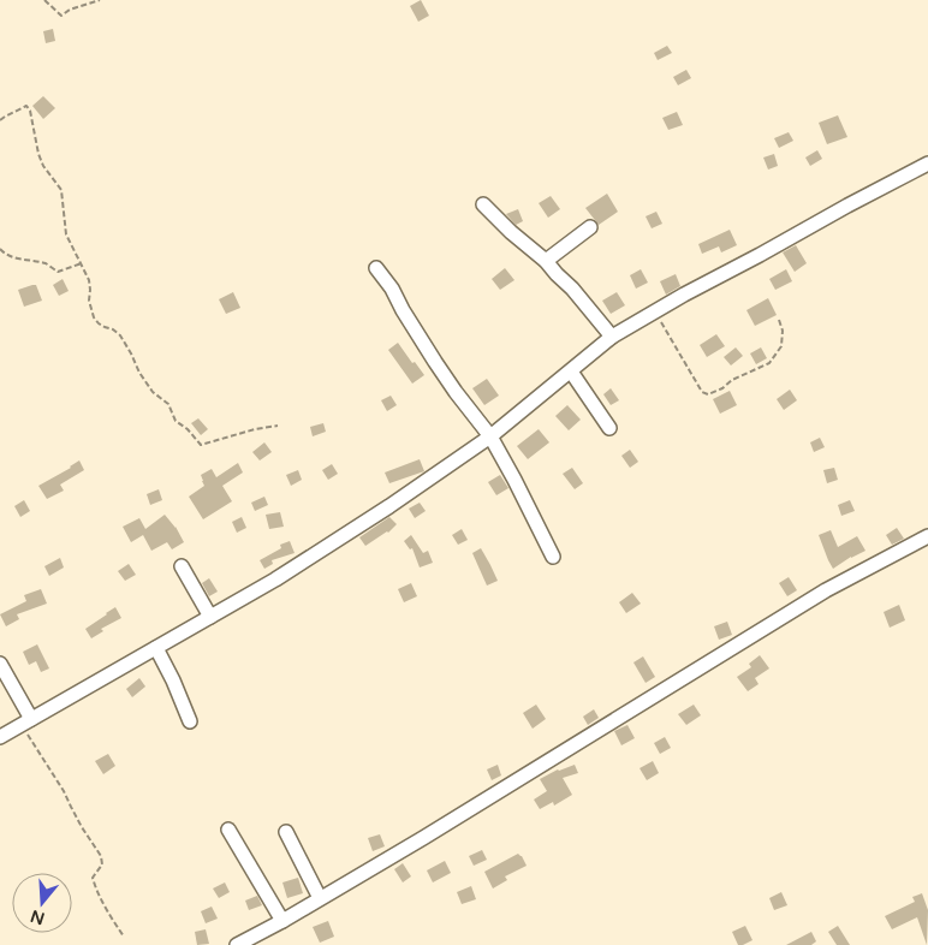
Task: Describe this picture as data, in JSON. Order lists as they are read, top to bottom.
{
  "north": "bottom"
}
